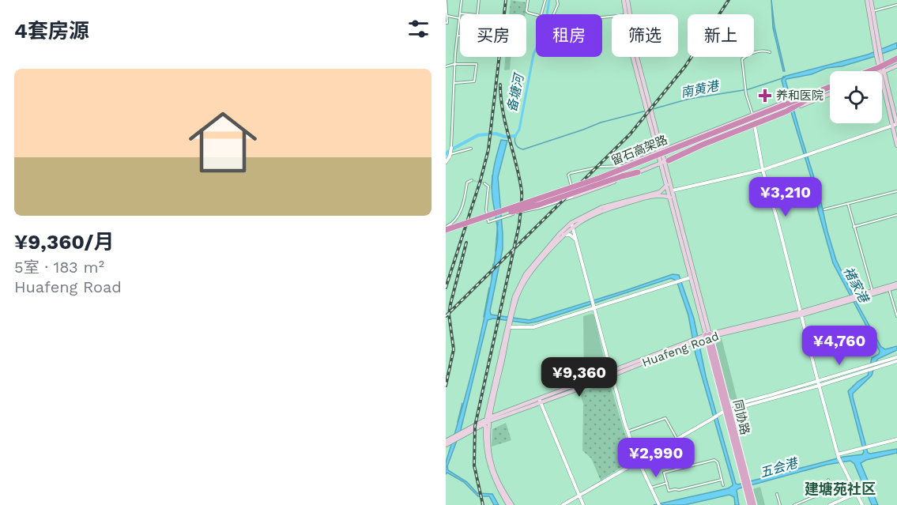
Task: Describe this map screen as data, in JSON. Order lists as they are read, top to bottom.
{
  "streets": {
    "highway": ["留石高架路"],
    "main road": ["Huafeng Road", "同协路"]
  },
  "crossings": [
    ["Huafeng Road", "同协路"]
  ],
  "districts": ["建塘苑社区"],
  "water": [
    "南黄港",
    "备塘河",
    "褚家港",
    "五会港"
  ],
  "places": {
    "health": ["养和医院"]
  },
  "page": {
    "heading": "4套房源",
    "chip": [
      "买房",
      "租房",
      "筛选",
      "新上"
    ],
    "list": [
      {
        "name": "¥9,360/月",
        "note": "5室 · 183 m² · Huafeng Road"
      }
    ],
    "price": [
      "¥3,210",
      "¥4,760",
      "¥9,360",
      "¥2,990"
    ]
  }
}
